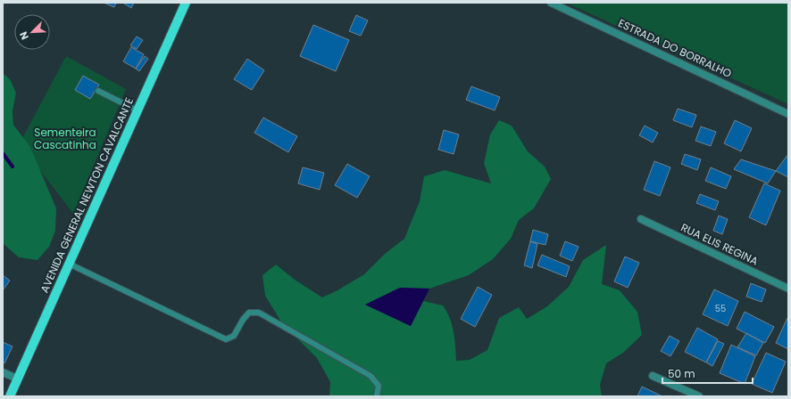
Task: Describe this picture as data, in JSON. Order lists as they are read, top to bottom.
{
  "streets": {
    "main road": ["AVENIDA GENERAL NEWTON CAVALCANTE"],
    "street": ["ESTRADA DO BORRALHO", "RUA ELIS REGINA"]
  },
  "parks": ["Sementeira Cascatinha"],
  "house_numbers": ["55"],
  "scale_bar": "50 m",
  "north": "bottom left"
}
